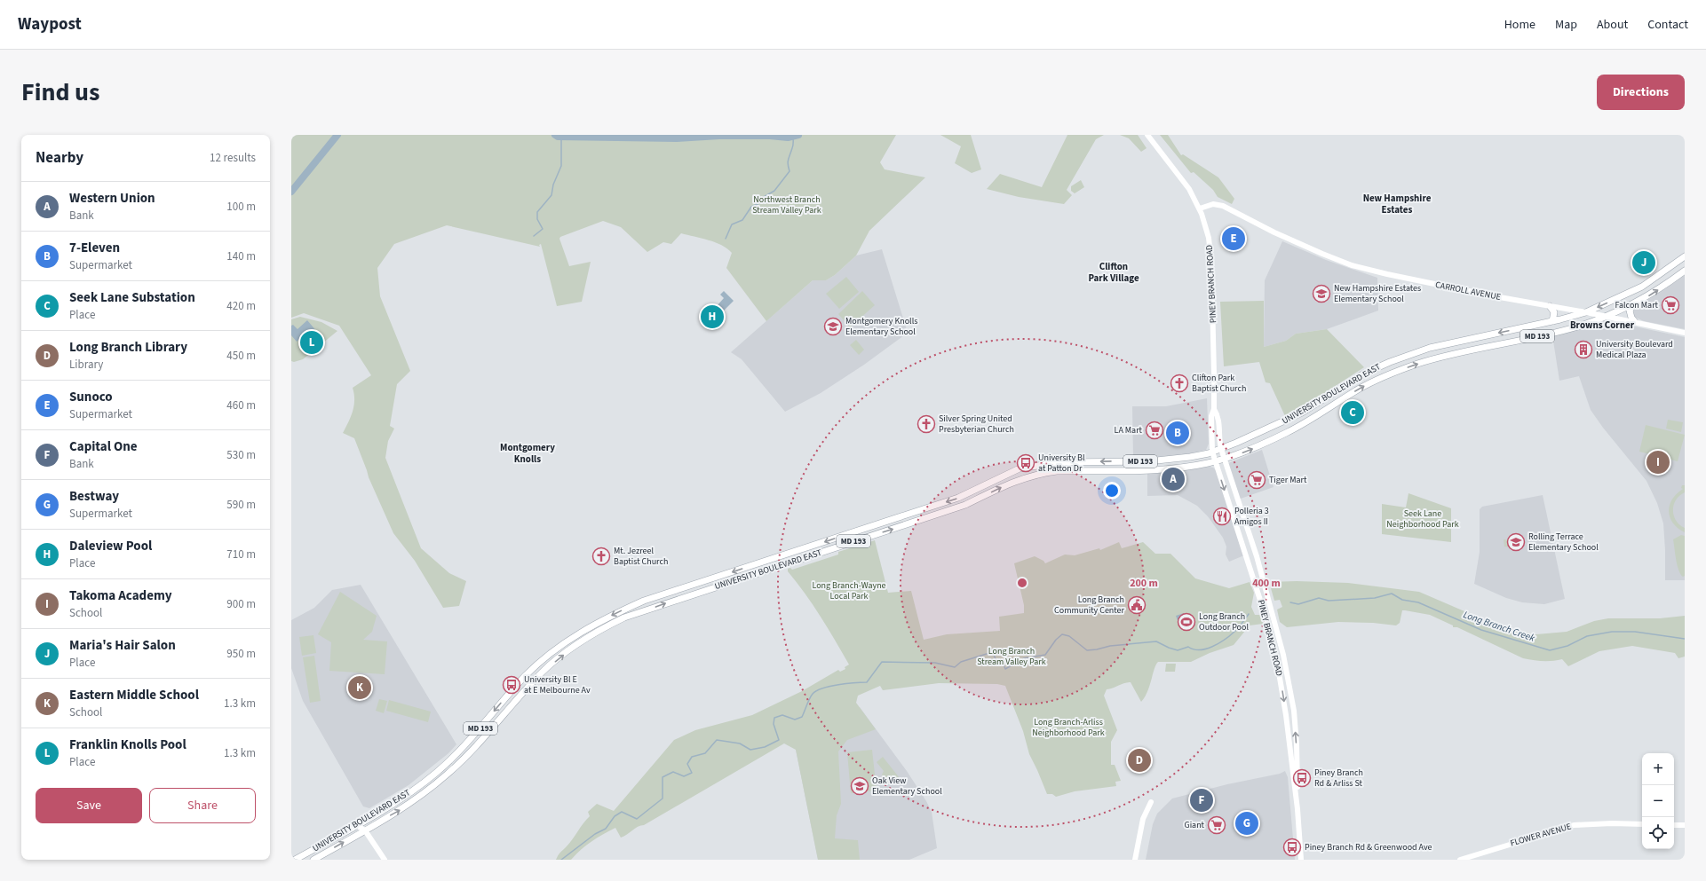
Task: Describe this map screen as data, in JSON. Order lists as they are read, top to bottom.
{
  "streets": {
    "main road": [
      "PINEY BRANCH ROAD",
      "CARROLL AVENUE",
      "MD 193",
      "UNIVERSITY BOULEVARD EAST",
      "FLOWER AVENUE"
    ]
  },
  "crossings": [
    ["PINEY BRANCH ROAD", "CARROLL AVENUE"],
    ["PINEY BRANCH ROAD", "UNIVERSITY BOULEVARD EAST"],
    ["CARROLL AVENUE", "MD 193"],
    ["CARROLL AVENUE", "UNIVERSITY BOULEVARD EAST"],
    ["MD 193", "UNIVERSITY BOULEVARD EAST"]
  ],
  "districts": [
    "New Hampshire Estates",
    "Clifton Park Village",
    "Browns Corner",
    "Montgomery Knolls"
  ],
  "water": ["Long Branch Creek"],
  "parks": [
    "Northwest Branch Stream Valley Park",
    "Seek Lane Neighborhood Park",
    "Long Branch-Wayne Local Park",
    "Long Branch Stream Valley Park",
    "Long Branch-Arliss Neighborhood Park"
  ],
  "places": {
    "school or university": [
      "New Hampshire Estates Elementary School",
      "Montgomery Knolls Elementary School",
      "Rolling Terrace Elementary School",
      "Oak View Elementary School"
    ],
    "supermarket": [
      "Falcon Mart",
      "LA Mart",
      "Tiger Mart",
      "Giant"
    ],
    "building": ["University Boulevard Medical Plaza"],
    "church": ["Clifton Park Baptist Church", "Silver Spring United Presbyterian Church", "Mt. Jezreel Baptist Church"],
    "bus stop": [
      "University Bl at Patton Dr",
      "University Bl E at E Melbourne Av",
      "Piney Branch Rd & Arliss St",
      "Piney Branch Rd & Greenwood Ave"
    ],
    "restaurant": ["Polleria 3 Amigos II"],
    "public building": ["Long Branch Community Center"],
    "sports": ["Long Branch Outdoor Pool"]
  },
  "page": {
    "header": "Waypost",
    "nav": [
      "Home",
      "Map",
      "About",
      "Contact"
    ],
    "title": "Find us",
    "buttons": [
      "Directions",
      ["Save", "Share"]
    ],
    "heading": ["Nearby", "12 results"],
    "list": [
      {
        "mark": "A",
        "name": "Western Union",
        "note": "Bank",
        "value": "100 m"
      },
      {
        "mark": "B",
        "name": "7-Eleven",
        "note": "Supermarket",
        "value": "140 m"
      },
      {
        "mark": "C",
        "name": "Seek Lane Substation",
        "note": "Place",
        "value": "420 m"
      },
      {
        "mark": "D",
        "name": "Long Branch Library",
        "note": "Library",
        "value": "450 m"
      },
      {
        "mark": "E",
        "name": "Sunoco",
        "note": "Supermarket",
        "value": "460 m"
      },
      {
        "mark": "F",
        "name": "Capital One",
        "note": "Bank",
        "value": "530 m"
      },
      {
        "mark": "G",
        "name": "Bestway",
        "note": "Supermarket",
        "value": "590 m"
      },
      {
        "mark": "H",
        "name": "Daleview Pool",
        "note": "Place",
        "value": "710 m"
      },
      {
        "mark": "I",
        "name": "Takoma Academy",
        "note": "School",
        "value": "900 m"
      },
      {
        "mark": "J",
        "name": "Maria's Hair Salon",
        "note": "Place",
        "value": "950 m"
      },
      {
        "mark": "K",
        "name": "Eastern Middle School",
        "note": "School",
        "value": "1.3 km"
      },
      {
        "mark": "L",
        "name": "Franklin Knolls Pool",
        "note": "Place",
        "value": "1.3 km"
      }
    ],
    "pins": [
      "E",
      "J",
      "H",
      "L",
      "C",
      "B",
      "I",
      "A",
      "K",
      "D",
      "F",
      "G"
    ],
    "map_buttons": ["+", "−"]
  },
  "rings": ["200 m", "400 m"]
}
